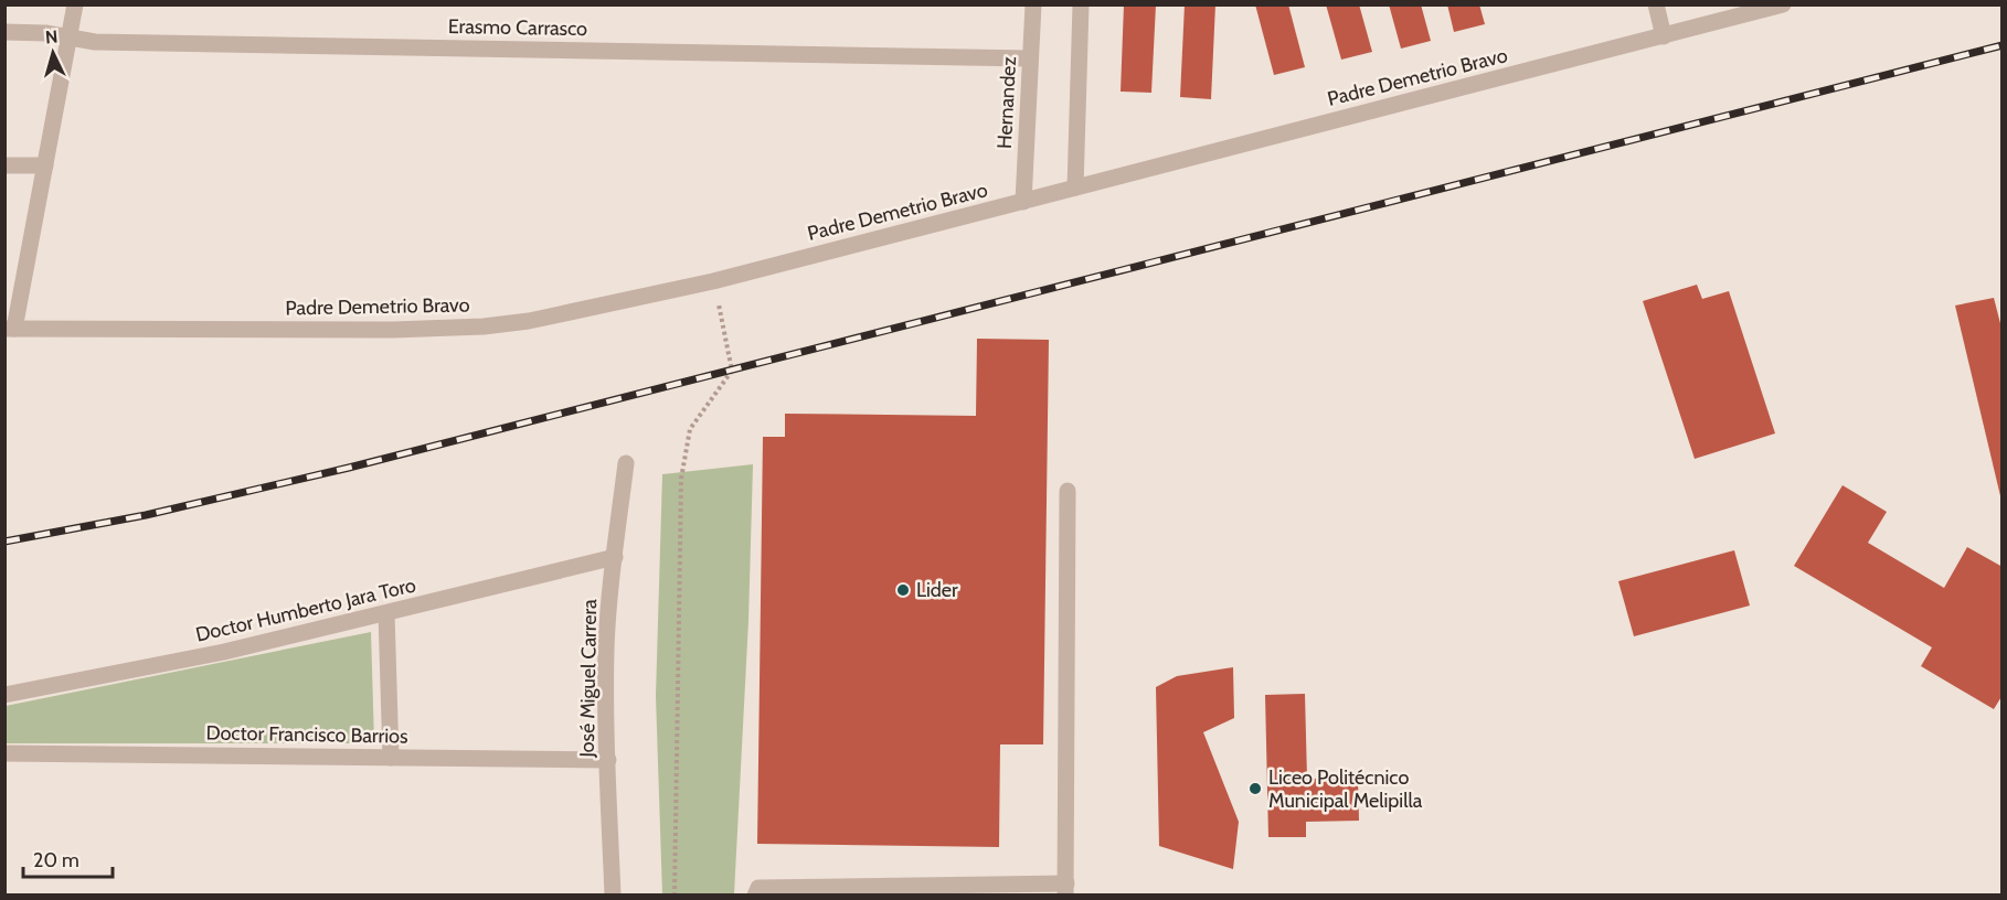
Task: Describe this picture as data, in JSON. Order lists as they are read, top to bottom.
{
  "streets": {
    "street": [
      "Erasmo Carrasco",
      "Padre Demetrio Bravo",
      "Hernandez",
      "Doctor Humberto Jara Toro",
      "José Miguel Carrera",
      "Doctor Francisco Barrios"
    ]
  },
  "crossings": [
    ["Erasmo Carrasco", "Hernandez"],
    ["Padre Demetrio Bravo", "Hernandez"],
    ["Doctor Humberto Jara Toro", "José Miguel Carrera"],
    ["José Miguel Carrera", "Doctor Francisco Barrios"]
  ],
  "places": ["Lider", "Liceo Politécnico Municipal Melipilla"],
  "scale_bar": "20 m",
  "north": "top"
}
